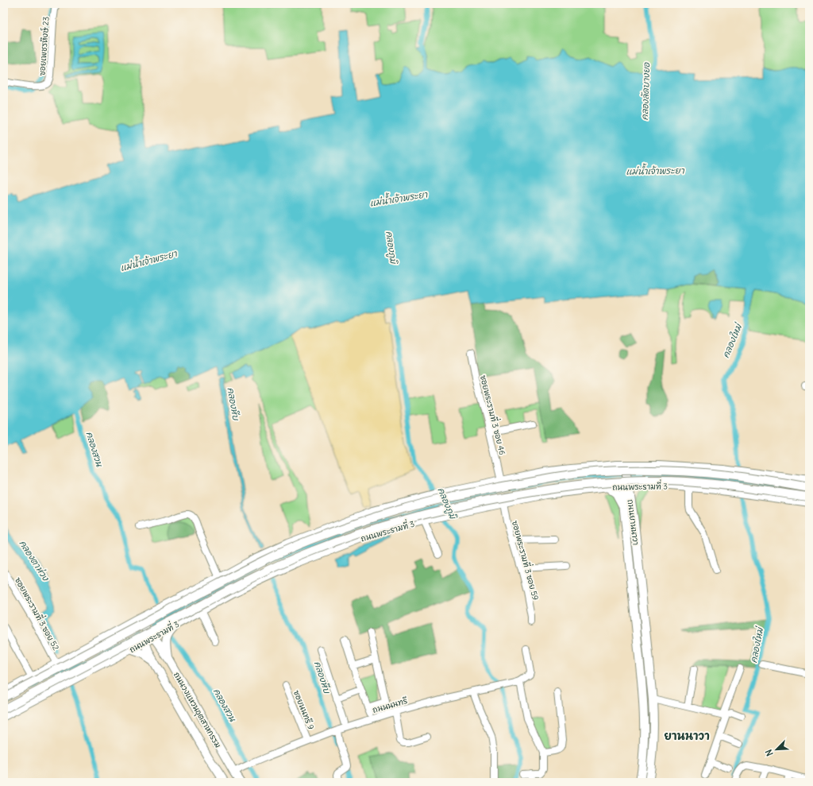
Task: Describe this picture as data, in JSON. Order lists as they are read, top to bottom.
{
  "streets": {
    "main road": ["ถนนพระรามที่ 3", "ถนนยานนาวา", "ถนนวงแหวนอุตสาหกรรม"],
    "street": [
      "ซอยเพชรหึงษ์ 23",
      "ซอยพระรามที่ 3 ซอย 46",
      "ซอยพระรามที่ 3 ซอย 59",
      "ซอยพระรามที่ 3 ซอย 52",
      "ถนนนนทรี",
      "ซอยนนทรี 9"
    ]
  },
  "crossings": [
    ["ซอยพระรามที่ 3 ซอย 46", "ถนนพระรามที่ 3"],
    ["ถนนพระรามที่ 3", "ถนนยานนาวา"],
    ["ถนนพระรามที่ 3", "ซอยพระรามที่ 3 ซอย 59"],
    ["ถนนพระรามที่ 3", "ซอยพระรามที่ 3 ซอย 52"],
    ["ถนนพระรามที่ 3", "ถนนวงแหวนอุตสาหกรรม"],
    ["ถนนนนทรี", "ถนนวงแหวนอุตสาหกรรม"],
    ["ถนนนนทรี", "ซอยนนทรี 9"]
  ],
  "districts": ["ยานนาวา"],
  "water": [
    "คลองลัดบางยอ",
    "แม่น้ำเจ้าพระยา",
    "คลองภูมิ",
    "คลองใหม่",
    "คลองหีบ",
    "คลองสวน",
    "คลองตาห่วง"
  ],
  "north": "bottom left"
}
